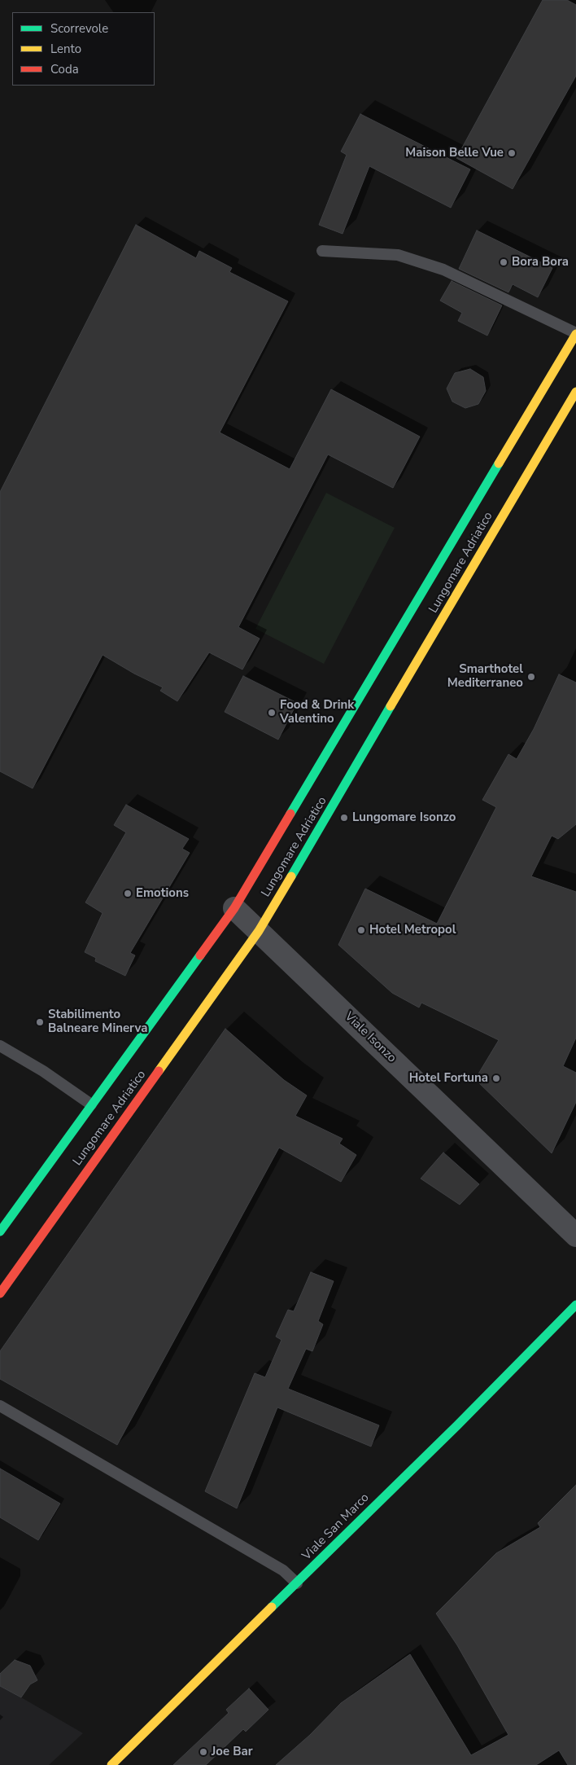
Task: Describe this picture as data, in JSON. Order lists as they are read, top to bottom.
{
  "streets": {
    "street": ["Lungomare Adriatico", "Viale Isonzo", "Viale San Marco"]
  },
  "crossings": [
    ["Lungomare Adriatico", "Viale Isonzo"]
  ],
  "places": [
    "Maison Belle Vue",
    "Bora Bora",
    "Smarthotel Mediterraneo",
    "Food & Drink Valentino",
    "Lungomare Isonzo",
    "Emotions",
    "Hotel Metropol",
    "Stabilimento Balneare Minerva",
    "Hotel Fortuna",
    "Joe Bar"
  ],
  "legend": ["Scorrevole", "Lento", "Coda"]
}
